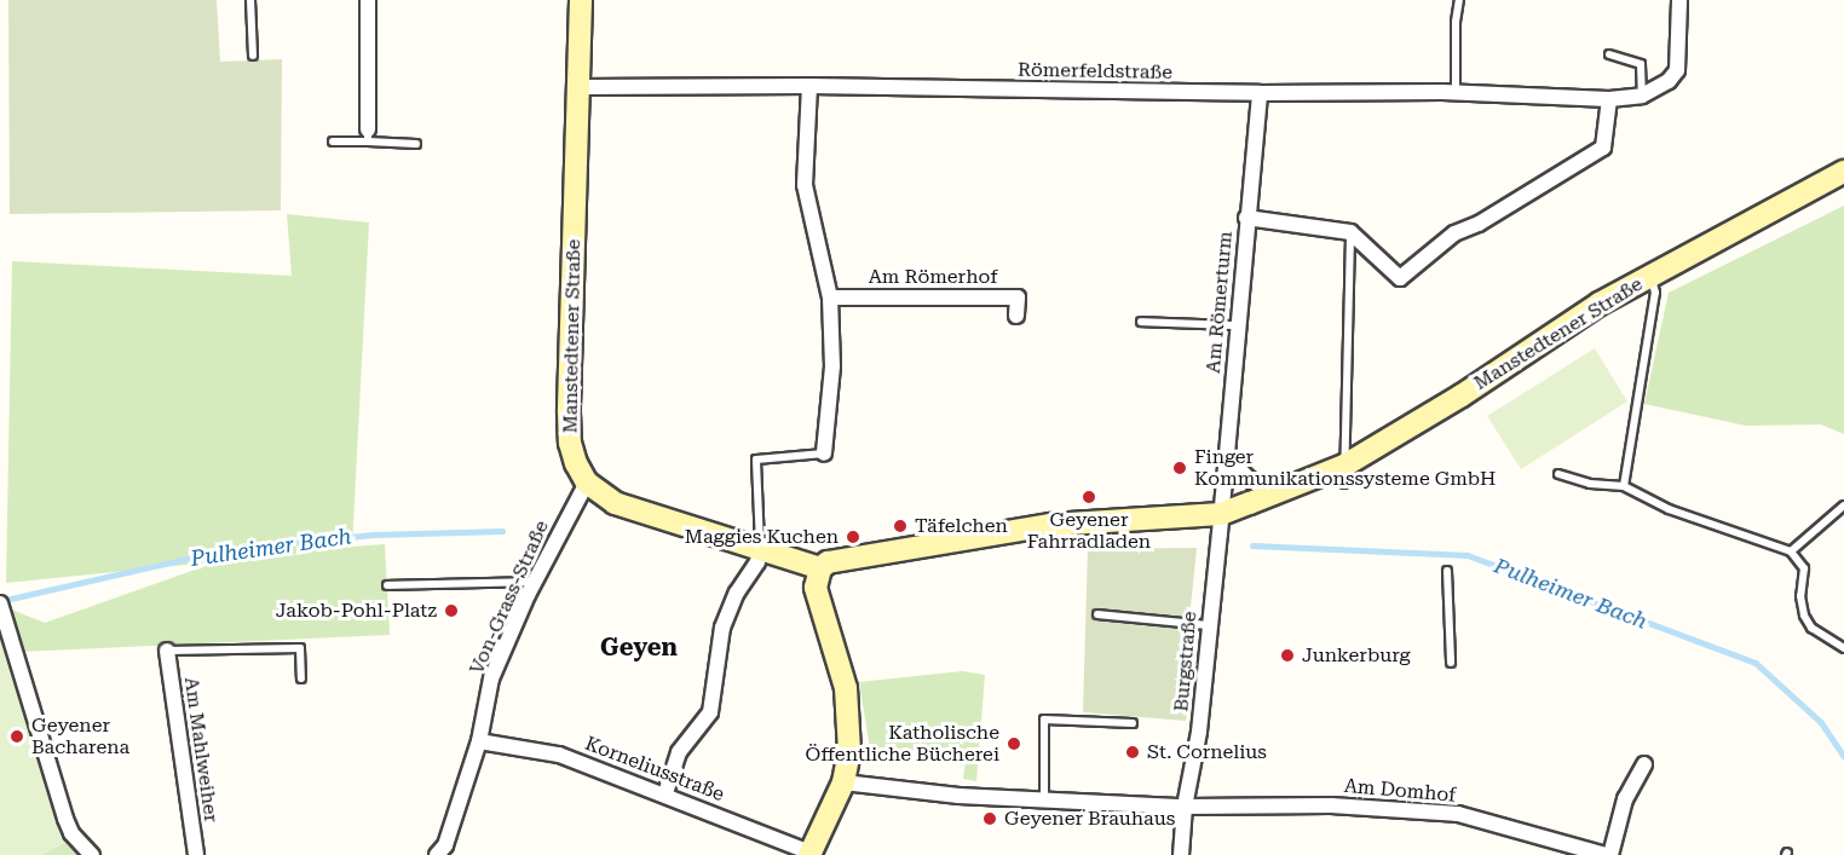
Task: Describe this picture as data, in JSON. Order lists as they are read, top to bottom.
{
  "streets": {
    "street": [
      "Römerfeldstraße",
      "Am Römerhof",
      "Am Römerturm",
      "Manstedtener Straße",
      "Von-Grass-Straße",
      "Burgstraße",
      "Am Mahlweiher",
      "Korneliusstraße",
      "Am Domhof"
    ]
  },
  "crossings": [
    ["Römerfeldstraße", "Am Römerturm"],
    ["Römerfeldstraße", "Manstedtener Straße"],
    ["Am Römerturm", "Manstedtener Straße"],
    ["Am Römerturm", "Burgstraße"],
    ["Manstedtener Straße", "Von-Grass-Straße"],
    ["Manstedtener Straße", "Burgstraße"],
    ["Von-Grass-Straße", "Korneliusstraße"],
    ["Burgstraße", "Am Domhof"]
  ],
  "districts": ["Geyen"],
  "water": ["Pulheimer Bach"],
  "places": [
    "Finger Kommunikationssysteme GmbH",
    "Geyener Fahrradladen",
    "Täfelchen",
    "Maggies Kuchen",
    "Jakob-Pohl-Platz",
    "Junkerburg",
    "Geyener Bacharena",
    "Katholische Öffentliche Bücherei",
    "St. Cornelius",
    "Geyener Brauhaus"
  ]
}
